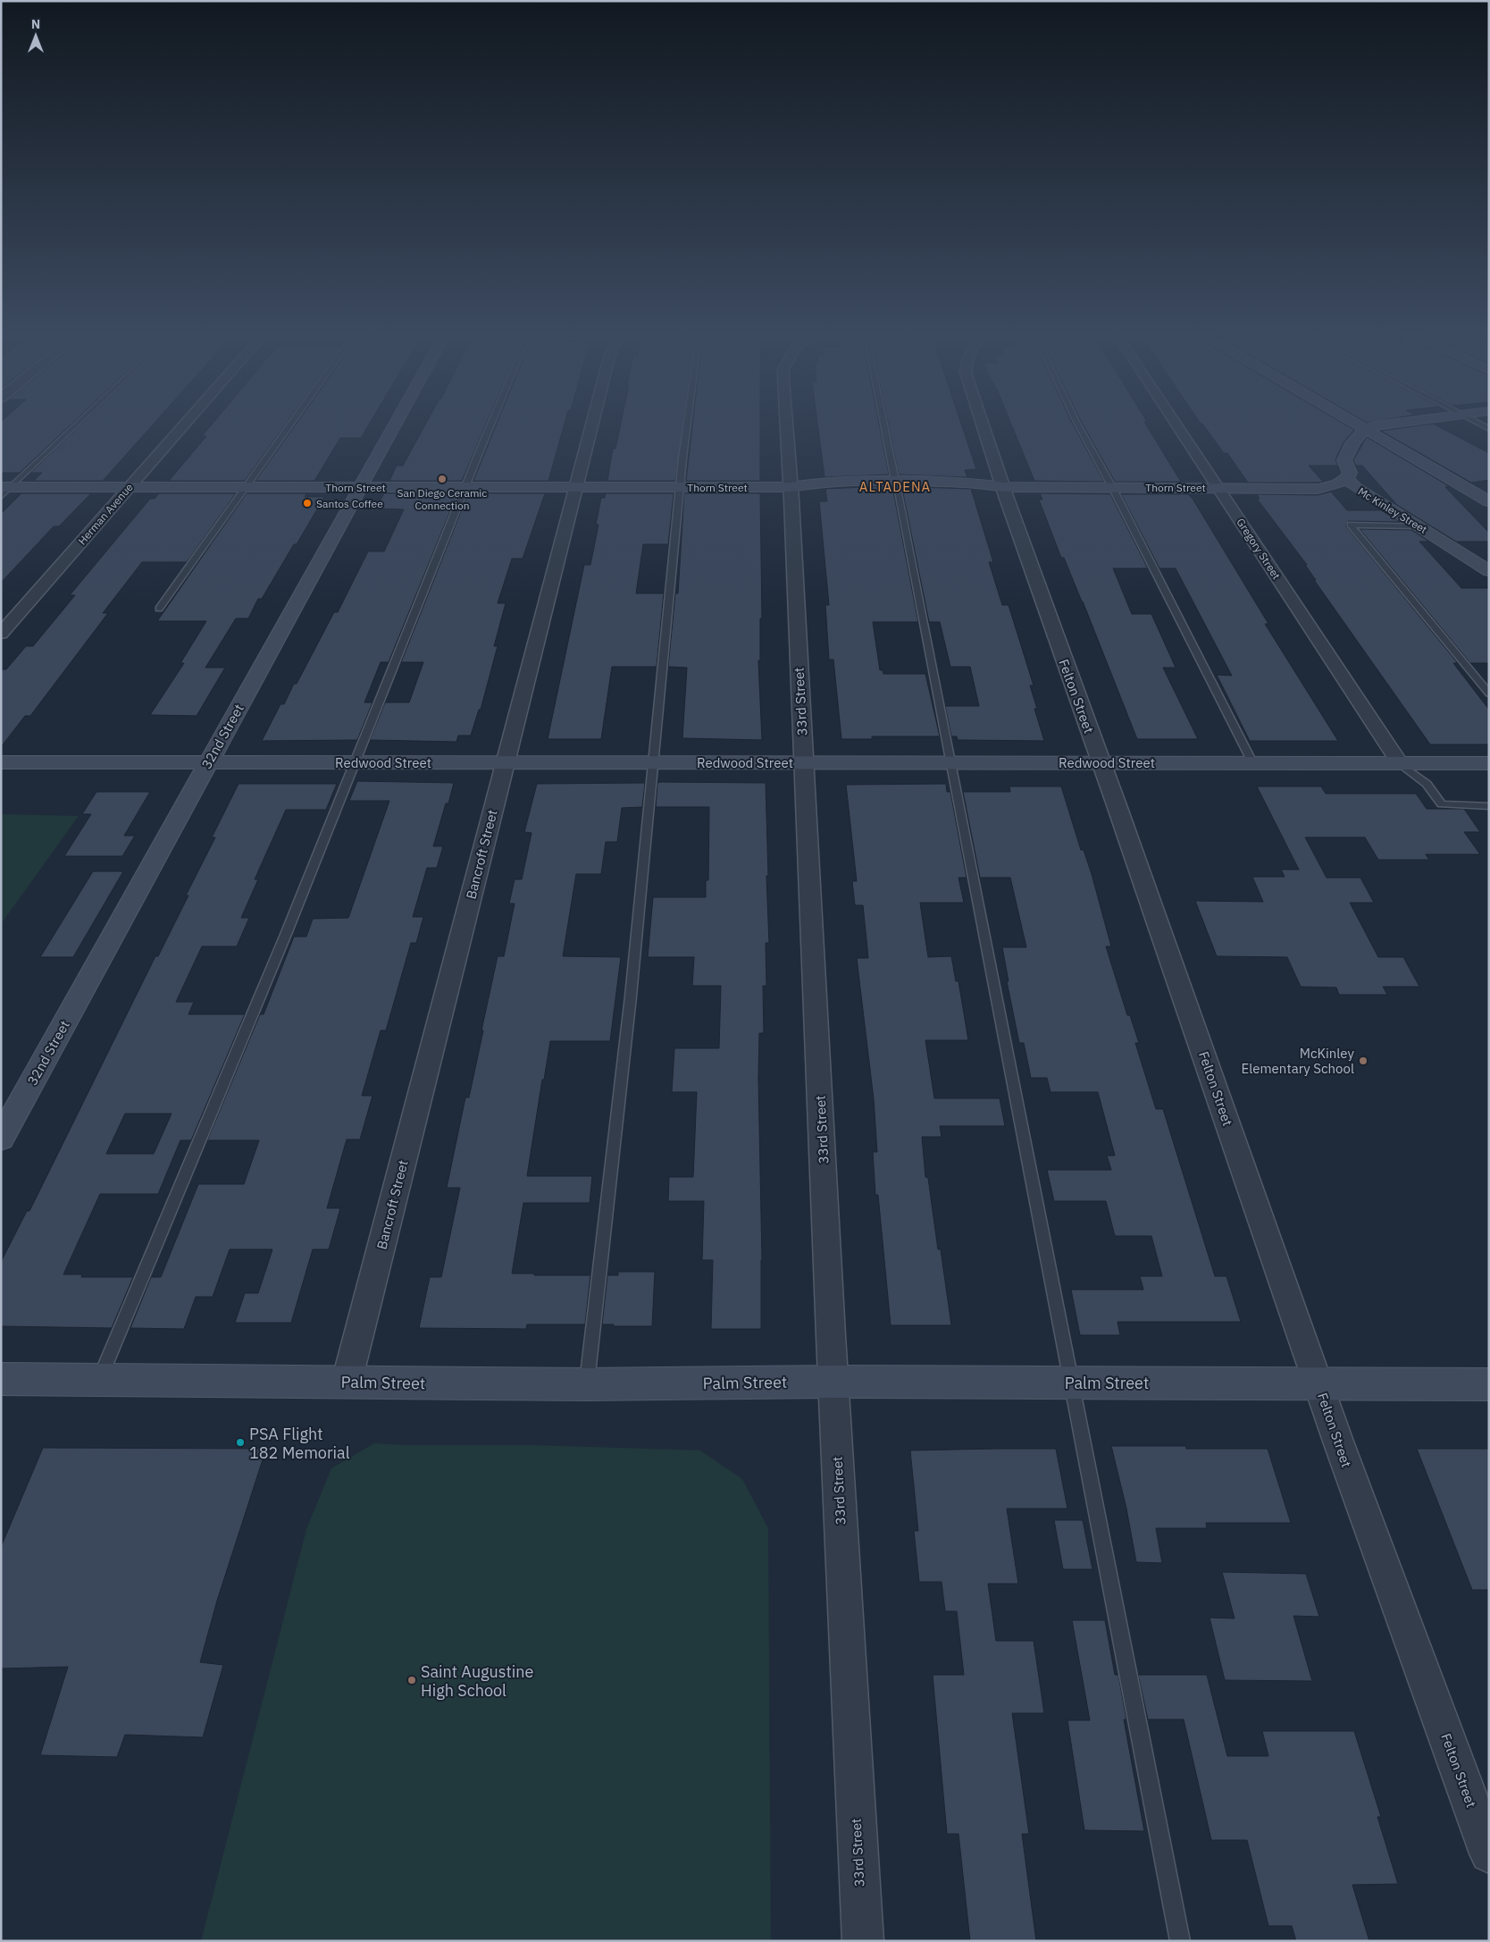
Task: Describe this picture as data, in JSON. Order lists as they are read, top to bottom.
{
  "streets": {
    "street": [
      "Thorn Street",
      "Mc Kinley Street",
      "Herman Avenue",
      "Gregory Street",
      "Felton Street",
      "33rd Street",
      "32nd Street",
      "Redwood Street",
      "Bancroft Street",
      "Palm Street"
    ]
  },
  "crossings": [
    ["Thorn Street", "Mc Kinley Street"],
    ["Thorn Street", "Herman Avenue"],
    ["Thorn Street", "Gregory Street"],
    ["Thorn Street", "Felton Street"],
    ["Thorn Street", "33rd Street"],
    ["Thorn Street", "32nd Street"],
    ["Thorn Street", "Bancroft Street"],
    ["Gregory Street", "Redwood Street"],
    ["Felton Street", "Redwood Street"],
    ["Felton Street", "Palm Street"],
    ["33rd Street", "Redwood Street"],
    ["33rd Street", "Palm Street"],
    ["32nd Street", "Redwood Street"],
    ["Redwood Street", "Bancroft Street"],
    ["Bancroft Street", "Palm Street"]
  ],
  "districts": ["ALTADENA"],
  "places": [
    "San Diego Ceramic Connection",
    "Santos Coffee",
    "McKinley Elementary School",
    "PSA Flight 182 Memorial",
    "Saint Augustine High School"
  ],
  "north": "top"
}
